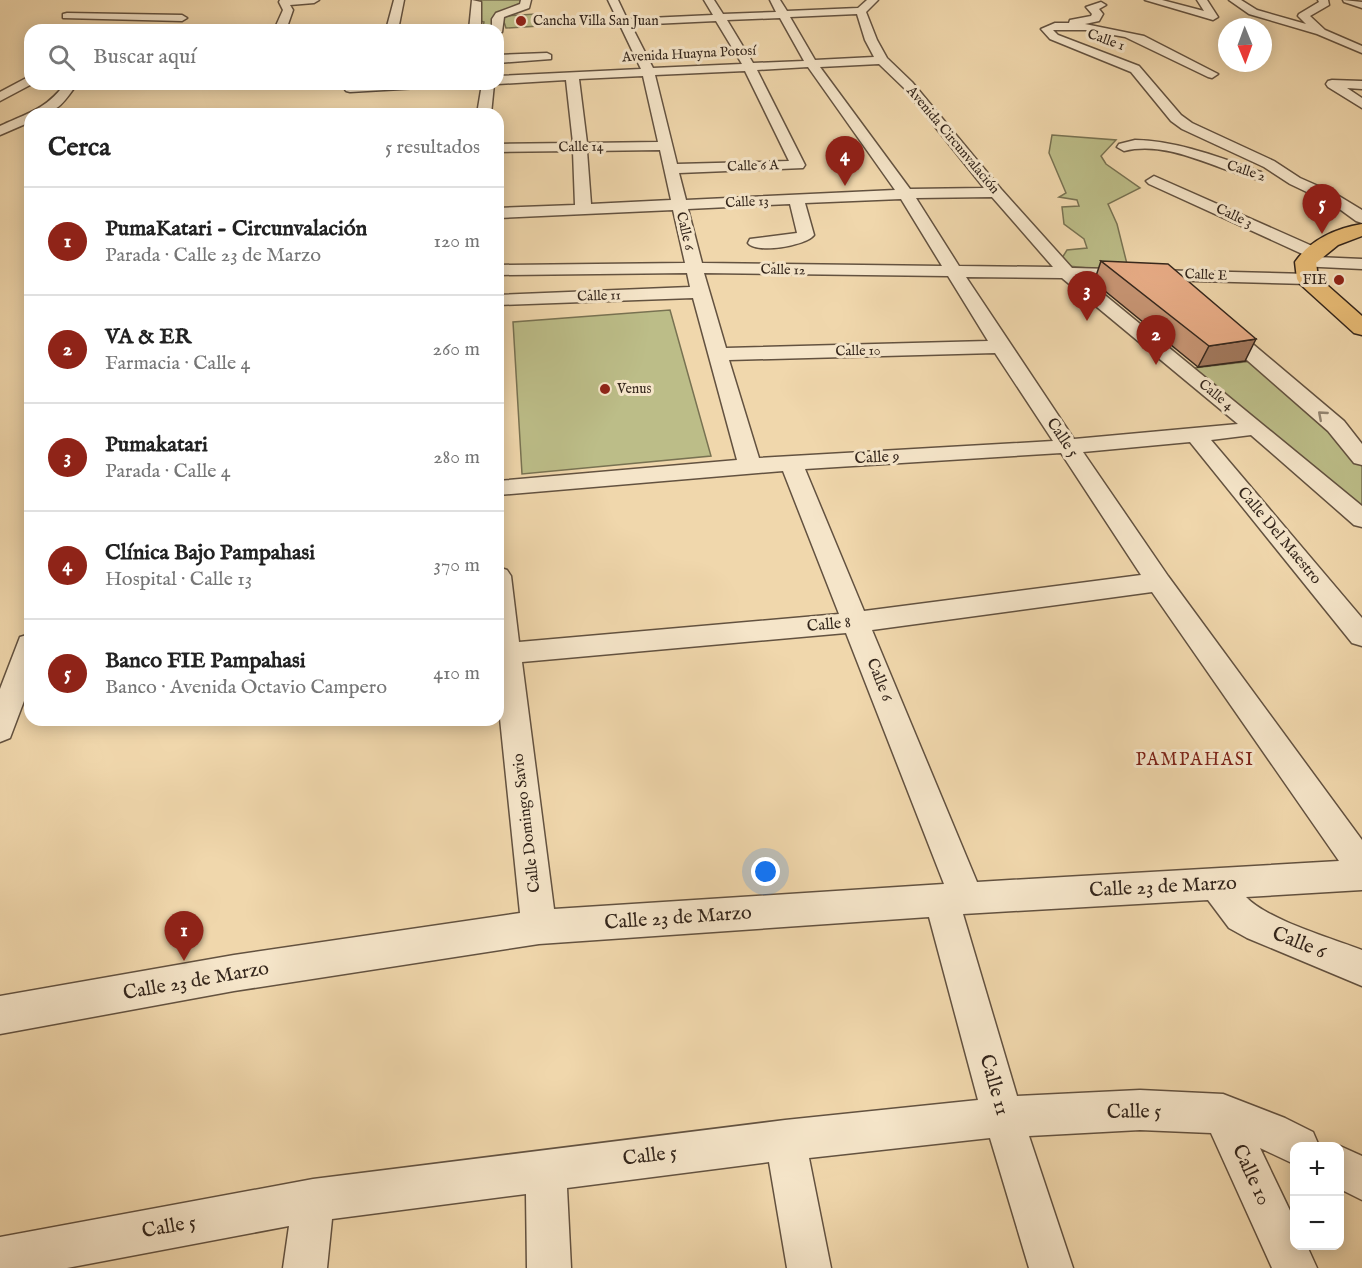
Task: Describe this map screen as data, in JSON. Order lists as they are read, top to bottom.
{
  "streets": {
    "street": [
      "Calle 1",
      "Avenida Huayna Potosí",
      "Avenida Circunvalación",
      "Calle 14",
      "Calle 6 A",
      "Calle 2",
      "Calle 13",
      "Calle 3",
      "Calle 6",
      "Calle 12",
      "Calle E",
      "Calle 11",
      "Calle 10",
      "Calle 4",
      "Calle 5",
      "Calle 9",
      "Calle Del Maestro",
      "Calle 8",
      "Calle Domingo Savio",
      "Calle 23 de Marzo"
    ]
  },
  "crossings": [
    ["Calle 1", "Calle 2"],
    ["Avenida Huayna Potosí", "Avenida Circunvalación"],
    ["Avenida Huayna Potosí", "Calle 6 A"],
    ["Avenida Huayna Potosí", "Calle 6"],
    ["Avenida Huayna Potosí", "Calle 5"],
    ["Avenida Circunvalación", "Calle 13"],
    ["Avenida Circunvalación", "Calle 12"],
    ["Avenida Circunvalación", "Calle E"],
    ["Avenida Circunvalación", "Calle 4"],
    ["Calle 14", "Calle 6"],
    ["Calle 6 A", "Calle 6"],
    ["Calle 13", "Calle 6"],
    ["Calle 13", "Calle 5"],
    ["Calle 3", "Calle E"],
    ["Calle 6", "Calle 12"],
    ["Calle 6", "Calle 11"],
    ["Calle 6", "Calle 10"],
    ["Calle 6", "Calle 9"],
    ["Calle 6", "Calle 8"],
    ["Calle 6", "Calle 23 de Marzo"],
    ["Calle 12", "Calle E"],
    ["Calle 12", "Calle 4"],
    ["Calle 12", "Calle 5"],
    ["Calle E", "Calle 4"],
    ["Calle 11", "Calle 5"],
    ["Calle 11", "Calle 23 de Marzo"],
    ["Calle 10", "Calle 5"],
    ["Calle 4", "Calle 9"],
    ["Calle 5", "Calle 9"],
    ["Calle 5", "Calle 8"],
    ["Calle 9", "Calle Del Maestro"],
    ["Calle Domingo Savio", "Calle 23 de Marzo"]
  ],
  "districts": ["PAMPAHASI"],
  "places": ["Cancha Villa San Juan", "FIE", "Venus"],
  "north": "bottom",
  "page": {
    "search": "Buscar aquí",
    "heading": ["Cerca", "5 resultados"],
    "pins": [
      "4",
      "5",
      "3",
      "2",
      "1"
    ],
    "list": [
      {
        "mark": "1",
        "name": "PumaKatari - Circunvalación",
        "note": "Parada · Calle 23 de Marzo",
        "value": "120 m"
      },
      {
        "mark": "2",
        "name": "VA & ER",
        "note": "Farmacia · Calle 4",
        "value": "260 m"
      },
      {
        "mark": "3",
        "name": "Pumakatari",
        "note": "Parada · Calle 4",
        "value": "280 m"
      },
      {
        "mark": "4",
        "name": "Clínica Bajo Pampahasi",
        "note": "Hospital · Calle 13",
        "value": "370 m"
      },
      {
        "mark": "5",
        "name": "Banco FIE Pampahasi",
        "note": "Banco · Avenida Octavio Campero",
        "value": "410 m"
      }
    ],
    "map_buttons": ["+", "−"]
  }
}
